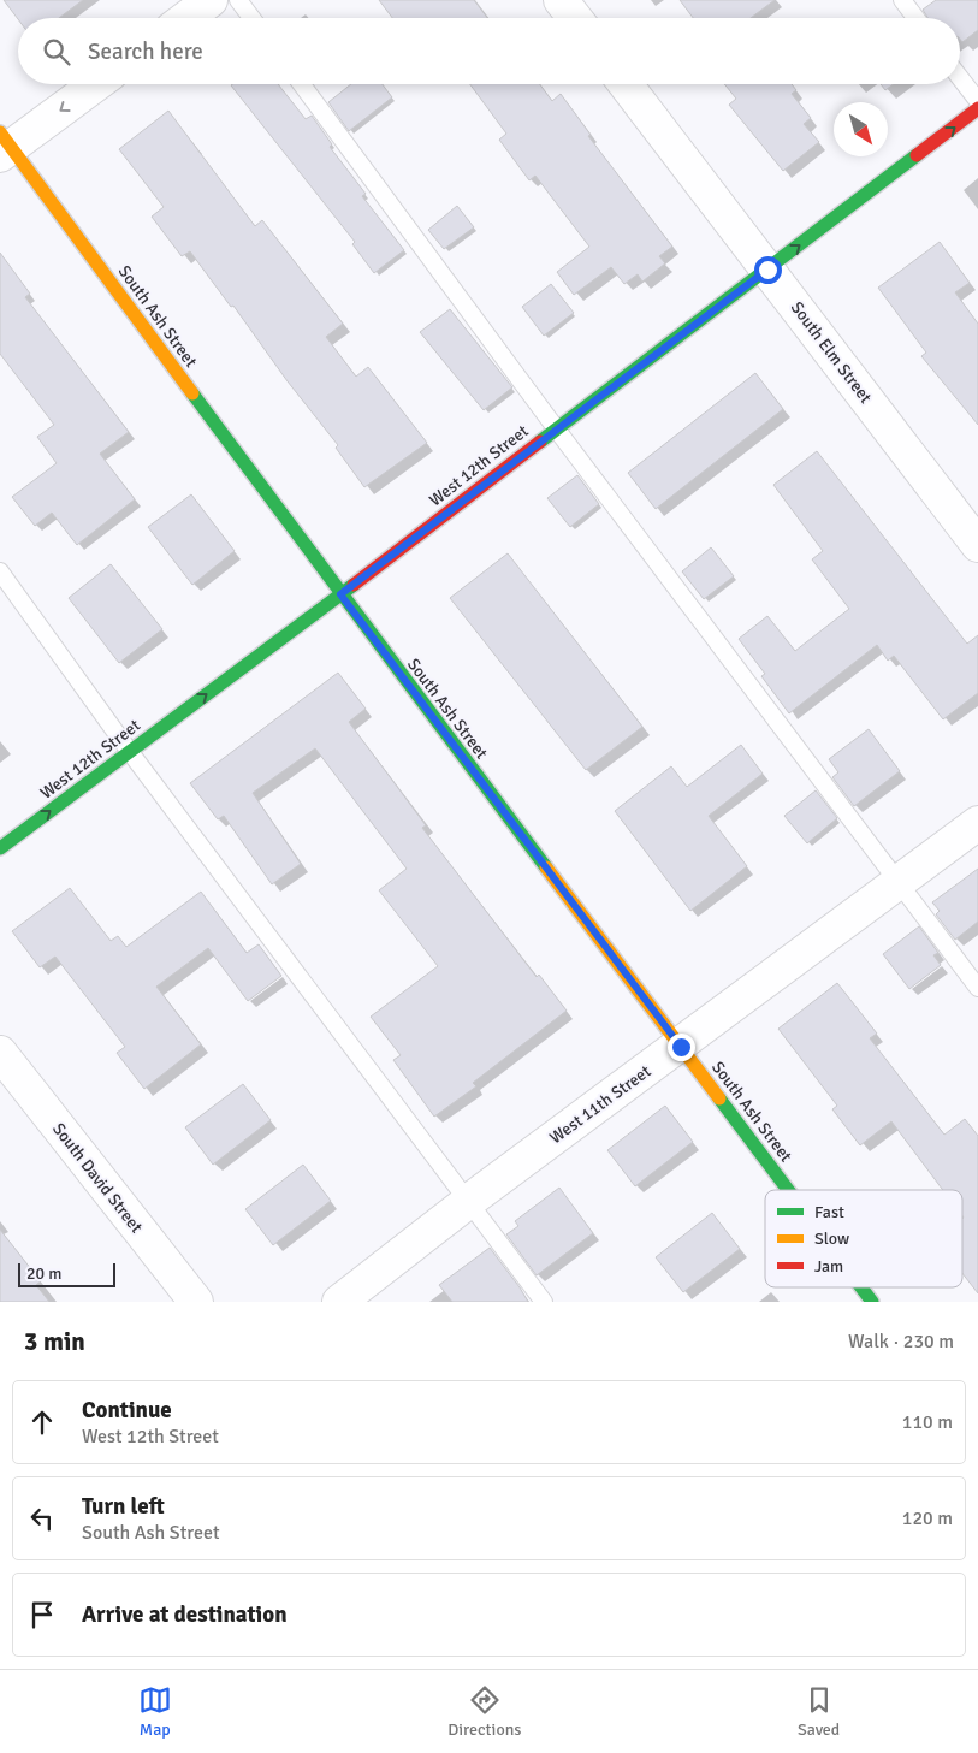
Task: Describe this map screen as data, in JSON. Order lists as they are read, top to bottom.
{
  "streets": {
    "street": [
      "South Ash Street",
      "South Elm Street",
      "West 12th Street",
      "West 11th Street",
      "South David Street"
    ]
  },
  "crossings": [
    ["South Ash Street", "West 12th Street"],
    ["South Ash Street", "West 11th Street"],
    ["South Elm Street", "West 12th Street"]
  ],
  "one_way": ["West 12th Street"],
  "legend": ["Fast", "Slow", "Jam"],
  "scale_bar": "20 m",
  "north": "bottom right",
  "page": {
    "search": "Search here",
    "scale": "20 m",
    "heading": ["3 min", "Walk · 230 m"],
    "list": [
      ["Continue", "West 12th Street", "110 m"],
      ["Turn left", "South Ash Street", "120 m"],
      "Arrive at destination"
    ],
    "nav": ["Map", "Directions", "Saved"]
  }
}
